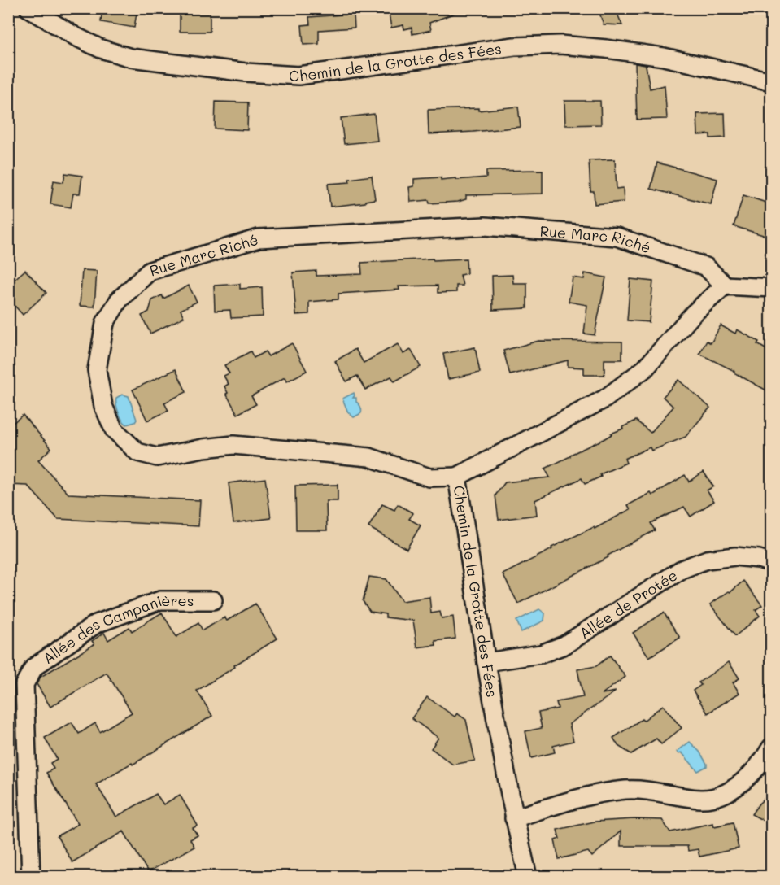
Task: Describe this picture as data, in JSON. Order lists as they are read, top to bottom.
{
  "streets": {
    "street": [
      "Chemin de la Grotte des Fées",
      "Rue Marc Riché",
      "Allée de Protée",
      "Allée des Campanières"
    ]
  },
  "crossings": [
    ["Chemin de la Grotte des Fées", "Rue Marc Riché"],
    ["Chemin de la Grotte des Fées", "Allée de Protée"]
  ]
}
